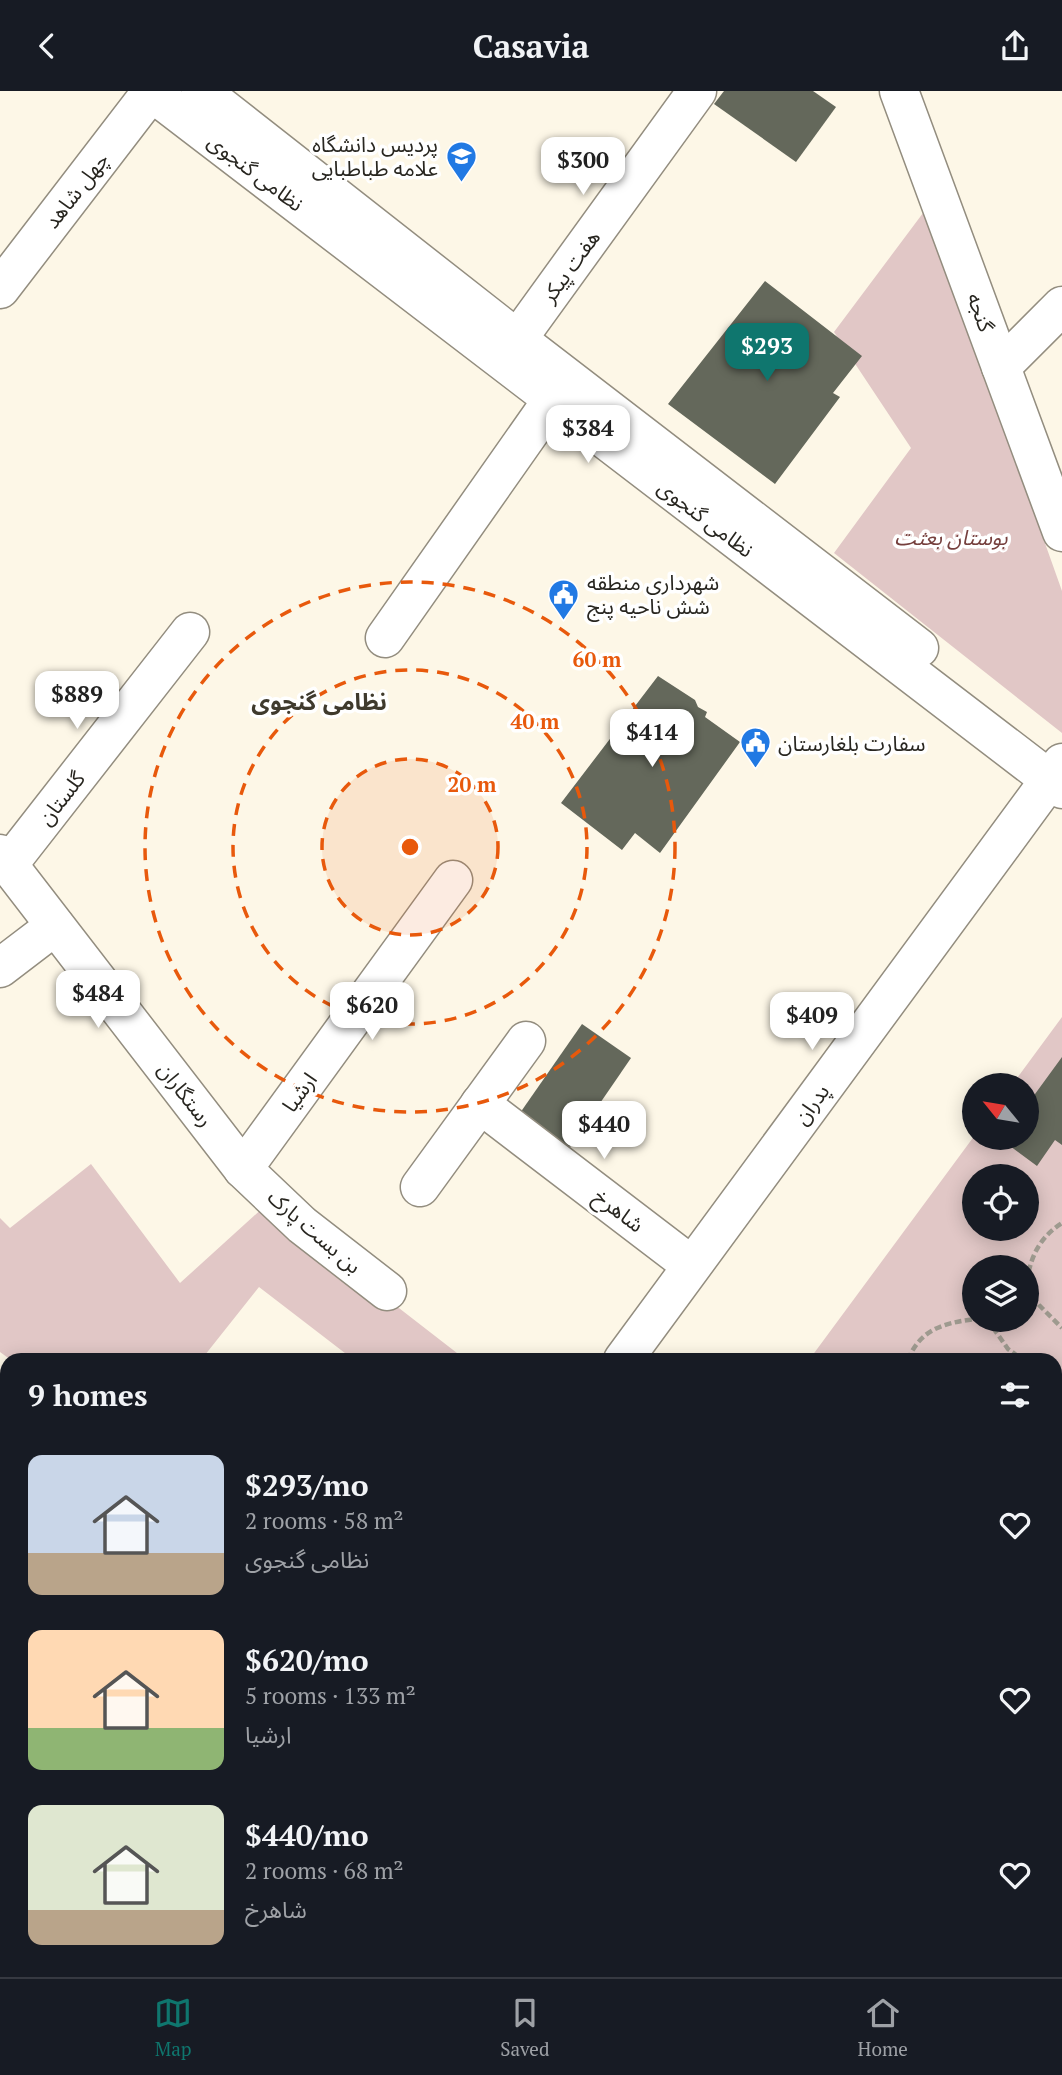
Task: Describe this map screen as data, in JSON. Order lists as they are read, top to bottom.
{
  "streets": {
    "street": [
      "نظامی گنجوی",
      "چهل شاهد",
      "هفت پیکر",
      "گنجه",
      "گلستان",
      "ارشیا",
      "رستگاران",
      "پدران",
      "شاهرخ",
      "بن بست پارک"
    ]
  },
  "crossings": [
    ["نظامی گنجوی", "چهل شاهد"],
    ["نظامی گنجوی", "هفت پیکر"],
    ["نظامی گنجوی", "پدران"],
    ["گلستان", "رستگاران"],
    ["ارشیا", "رستگاران"],
    ["ارشیا", "بن بست پارک"],
    ["رستگاران", "بن بست پارک"],
    ["پدران", "شاهرخ"]
  ],
  "districts": ["نظامی گنجوی"],
  "parks": ["بوستان بعثت"],
  "places": {
    "school or university": ["پردیس دانشگاه علامه طباطبایی"],
    "public building": ["شهرداری منطقه شش ناحیه پنج", "سفارت بلغارستان"]
  },
  "north": "top left",
  "page": {
    "header": "Casavia",
    "price": [
      "$300",
      "$293",
      "$384",
      "$889",
      "$414",
      "$484",
      "$620",
      "$409",
      "$440"
    ],
    "heading": "9 homes",
    "list": [
      {
        "name": "$293/mo",
        "note": "2 rooms · 58 m² · نظامی گنجوی"
      },
      {
        "name": "$620/mo",
        "note": "5 rooms · 133 m² · ارشیا"
      },
      {
        "name": "$440/mo",
        "note": "2 rooms · 68 m² · شاهرخ"
      }
    ],
    "tabs": ["Map", "Saved", "Home"]
  },
  "rings": ["60 m", "40 m", "20 m"]
}
